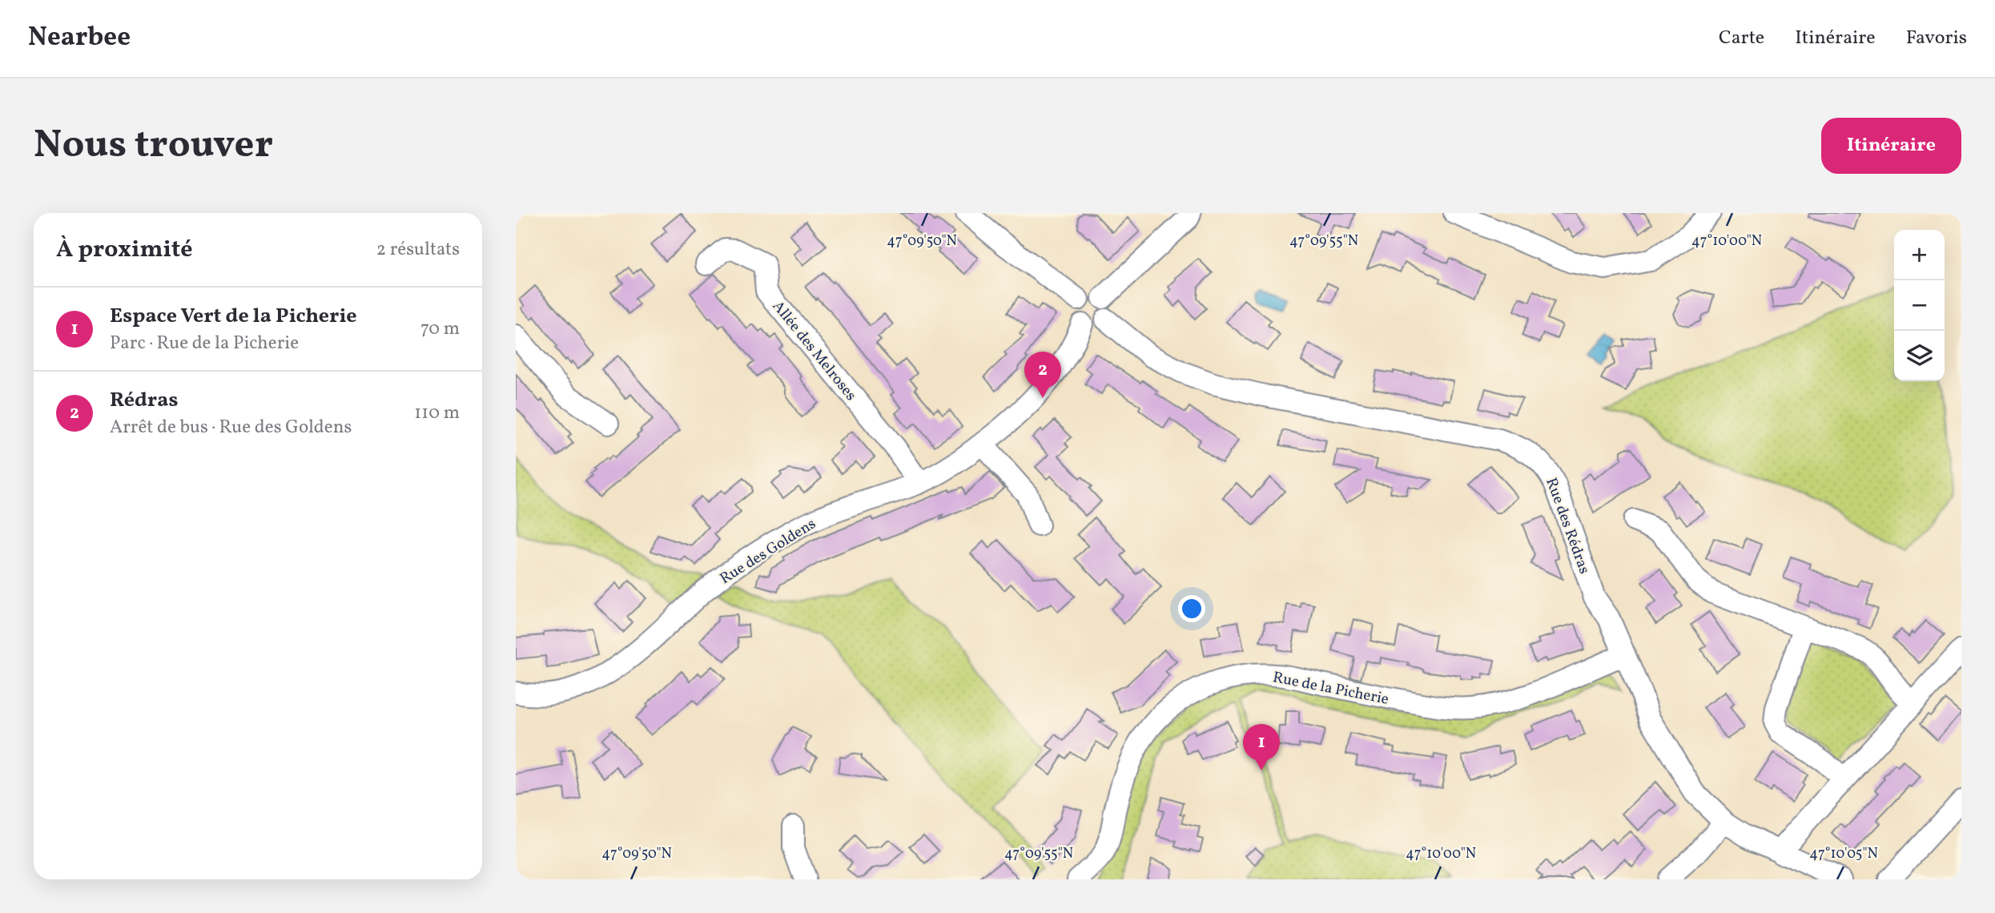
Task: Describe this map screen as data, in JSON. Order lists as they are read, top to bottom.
{
  "streets": {
    "street": [
      "Allée des Melroses",
      "Rue des Rédras",
      "Rue des Goldens",
      "Rue de la Picherie"
    ]
  },
  "crossings": [
    ["Allée des Melroses", "Rue des Goldens"],
    ["Rue des Rédras", "Rue des Goldens"],
    ["Rue des Rédras", "Rue de la Picherie"]
  ],
  "page": {
    "header": "Nearbee",
    "nav": ["Carte", "Itinéraire", "Favoris"],
    "buttons": "Itinéraire",
    "title": "Nous trouver",
    "heading": ["À proximité", "2 résultats"],
    "map_buttons": ["+", "−"],
    "list": [
      {
        "mark": "1",
        "name": "Espace Vert de la Picherie",
        "note": "Parc · Rue de la Picherie",
        "value": "70 m"
      },
      {
        "mark": "2",
        "name": "Rédras",
        "note": "Arrêt de bus · Rue des Goldens",
        "value": "110 m"
      }
    ],
    "pins": ["2", "1"]
  },
  "coordinates": [
    "47°09'55\"N",
    "47°10'00\"N",
    "47°09'50\"N",
    "47°10'05\"N"
  ]
}
